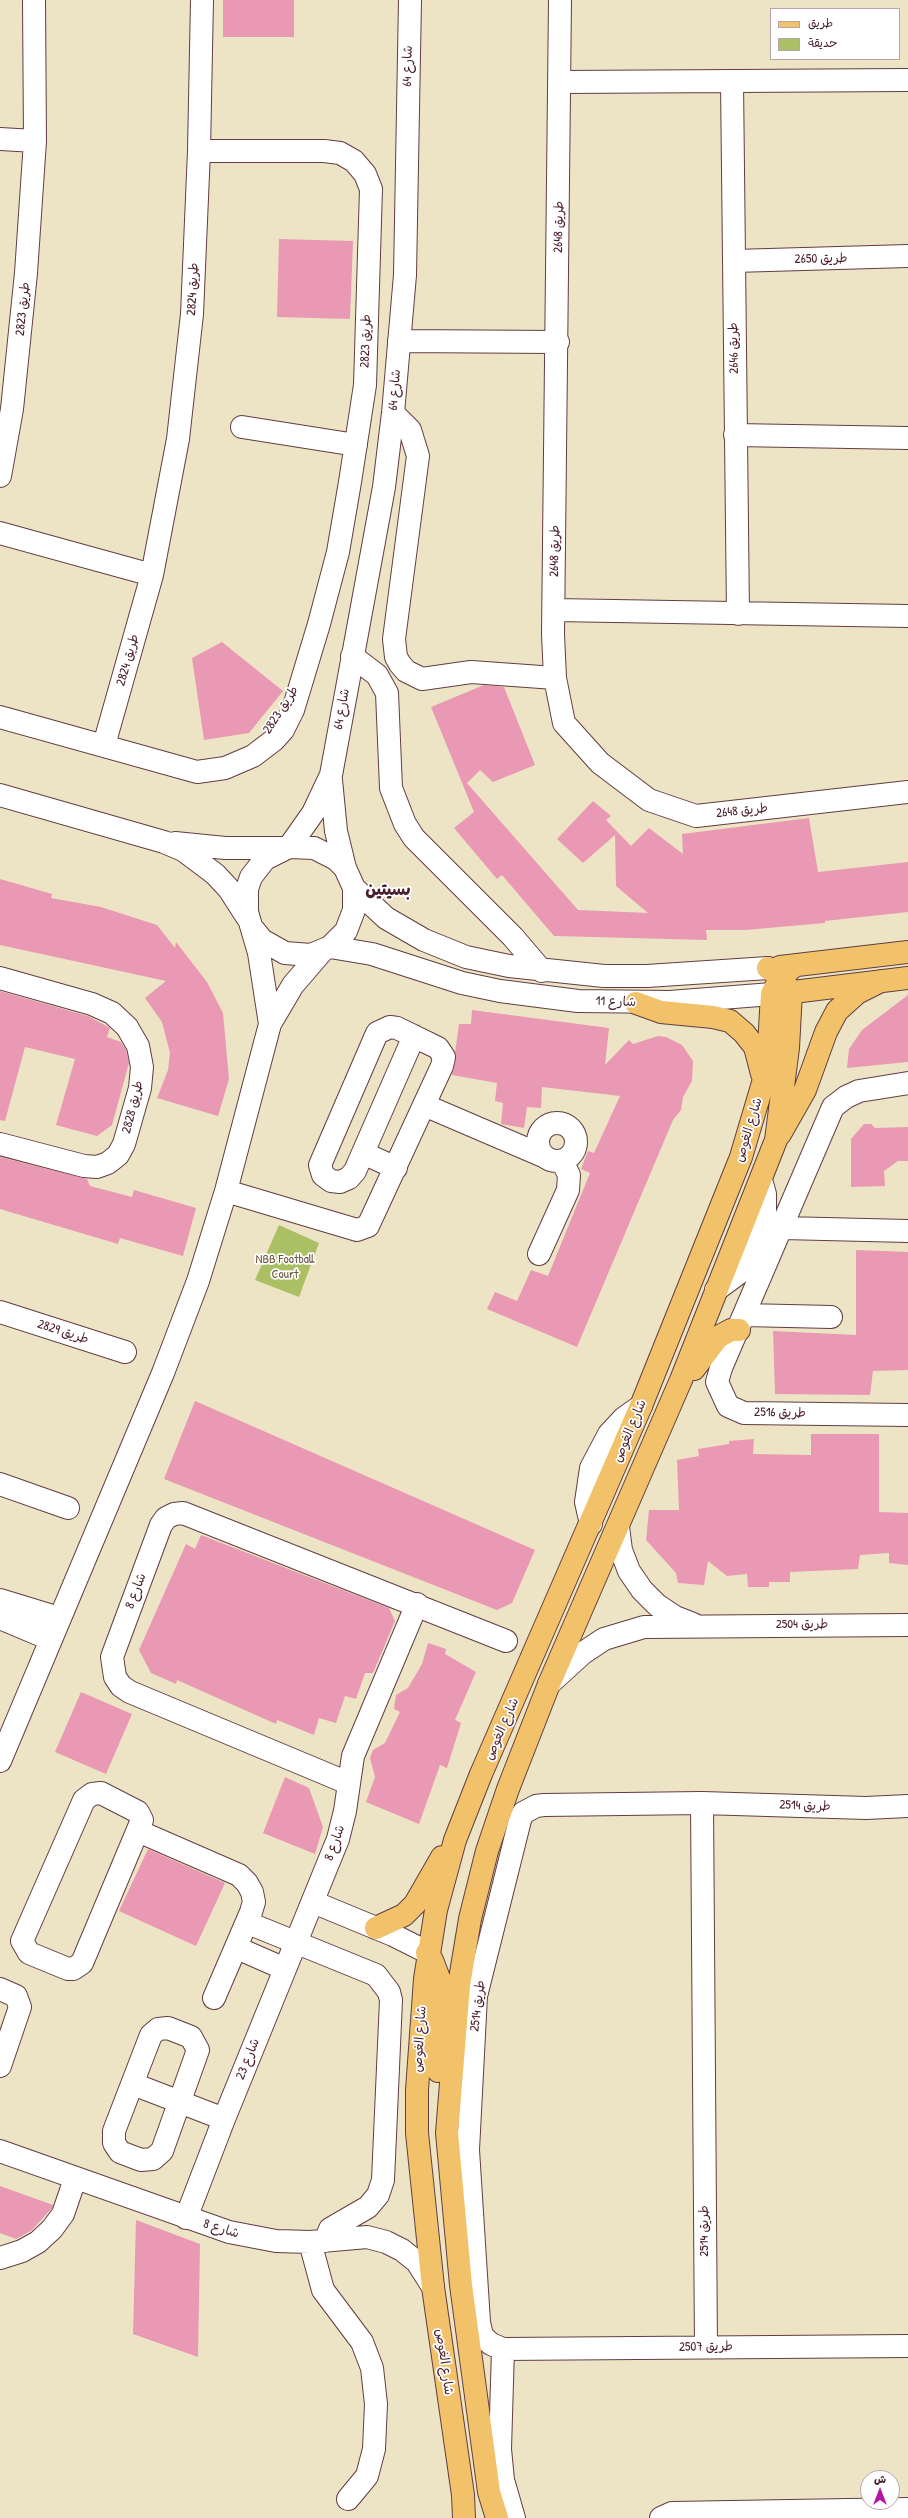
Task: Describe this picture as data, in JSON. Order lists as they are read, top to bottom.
{
  "streets": {
    "main road": ["شارع 11", "شارع الغوص"],
    "street": [
      "شارع 64",
      "طريق 2648",
      "طريق 2650",
      "طريق 2824",
      "طريق 2823",
      "طريق 2646",
      "طريق 2828",
      "طريق 2829",
      "طريق 2516",
      "شارع 8",
      "طريق 2504",
      "طريق 2514",
      "شارع 23",
      "طريق 2507"
    ]
  },
  "crossings": [
    ["شارع 64", "شارع 11"],
    ["طريق 2650", "طريق 2646"],
    ["طريق 2824", "طريق 2823"],
    ["شارع 11", "شارع الغوص"],
    ["شارع الغوص", "شارع 8"],
    ["شارع الغوص", "طريق 2504"],
    ["شارع 8", "شارع 23"],
    ["طريق 2514", "طريق 2507"]
  ],
  "districts": ["بسيتين"],
  "parks": ["NBB Football Court"],
  "legend": ["طريق", "حديقة"],
  "north": "top"
}
